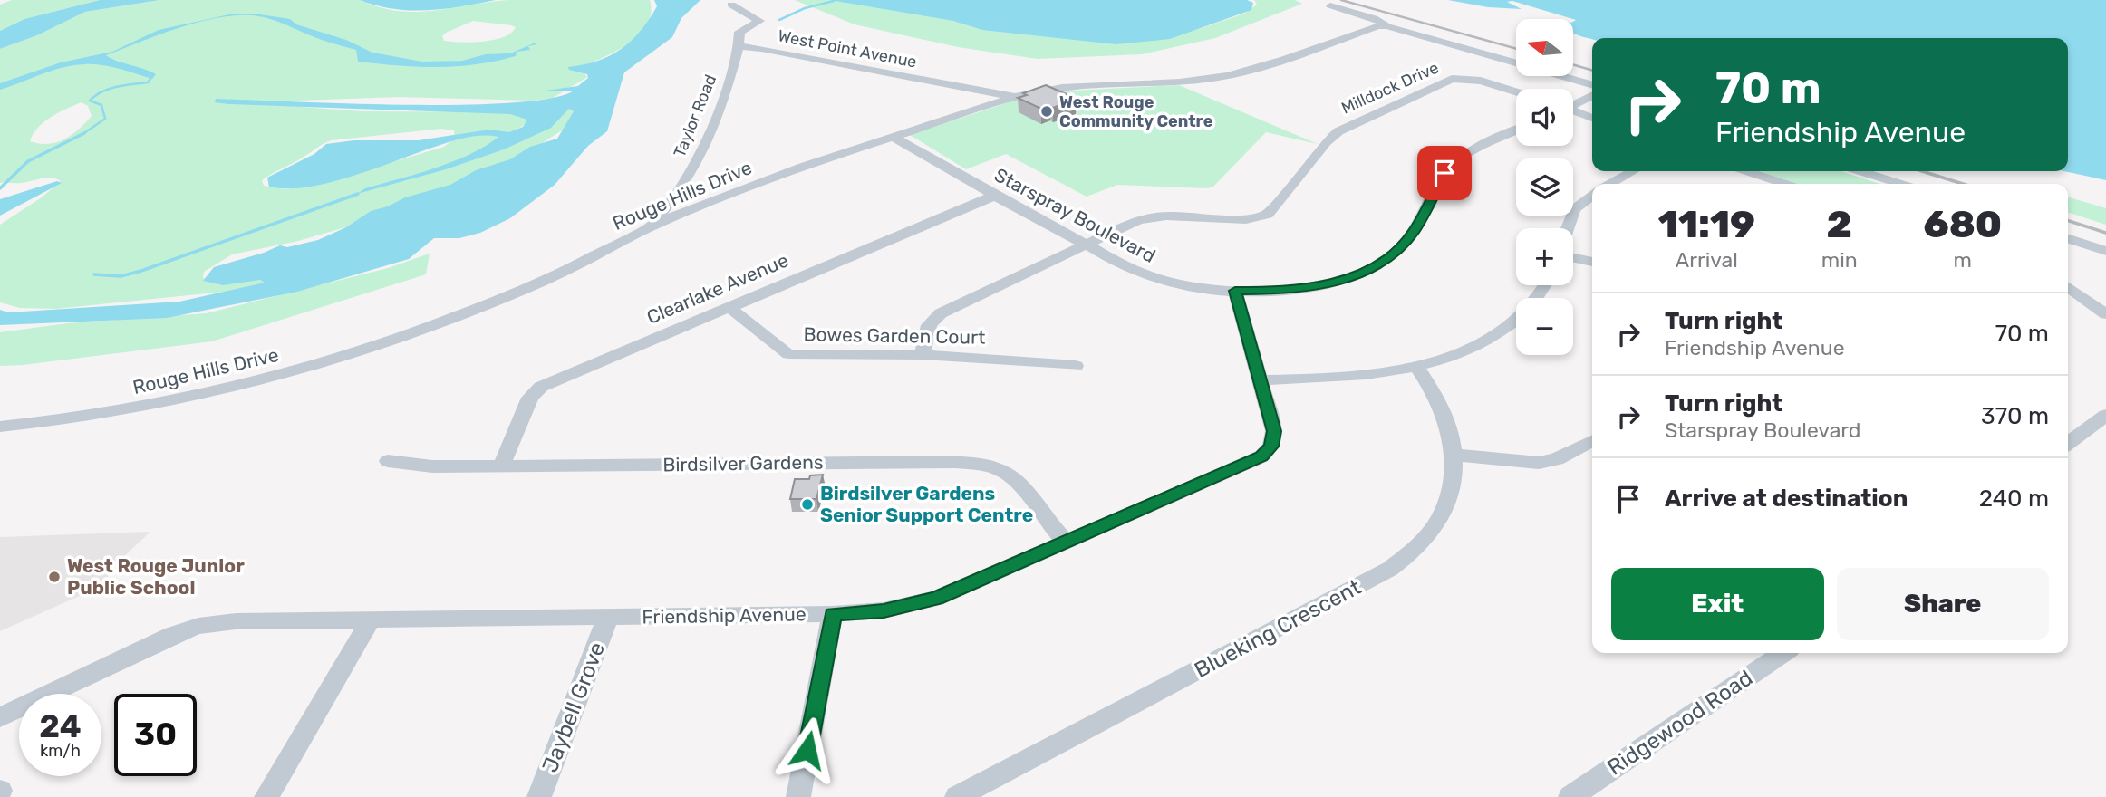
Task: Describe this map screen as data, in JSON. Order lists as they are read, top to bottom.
{
  "streets": {
    "street": [
      "West Point Avenue",
      "Milldock Drive",
      "Taylor Road",
      "Rouge Hills Drive",
      "Starspray Boulevard",
      "Clearlake Avenue",
      "Bowes Garden Court",
      "Birdsilver Gardens",
      "Friendship Avenue",
      "Blueking Crescent",
      "Jaybell Grove",
      "Ridgewood Road"
    ]
  },
  "crossings": [
    ["West Point Avenue", "Taylor Road"],
    ["West Point Avenue", "Rouge Hills Drive"],
    ["Milldock Drive", "Starspray Boulevard"],
    ["Milldock Drive", "Bowes Garden Court"],
    ["Taylor Road", "Rouge Hills Drive"],
    ["Rouge Hills Drive", "Starspray Boulevard"],
    ["Starspray Boulevard", "Clearlake Avenue"],
    ["Starspray Boulevard", "Friendship Avenue"],
    ["Clearlake Avenue", "Bowes Garden Court"],
    ["Clearlake Avenue", "Birdsilver Gardens"],
    ["Birdsilver Gardens", "Friendship Avenue"],
    ["Friendship Avenue", "Jaybell Grove"]
  ],
  "places": ["West Rouge Community Centre", "Birdsilver Gardens Senior Support Centre", "West Rouge Junior Public School"],
  "north": "left",
  "page": {
    "map_buttons": ["+", "−"],
    "turn": ["70 m", "Friendship Avenue"],
    "eta": [
      "11:19",
      "Arrival",
      "2",
      "min",
      "680",
      "m"
    ],
    "list": [
      {
        "name": "Turn right",
        "note": "Friendship Avenue",
        "value": "70 m"
      },
      {
        "name": "Turn right",
        "note": "Starspray Boulevard",
        "value": "370 m"
      },
      {
        "name": "Arrive at destination",
        "value": "240 m"
      }
    ],
    "buttons": ["Exit", "Share"],
    "speed": "24 km/h",
    "limit": "30"
  }
}
